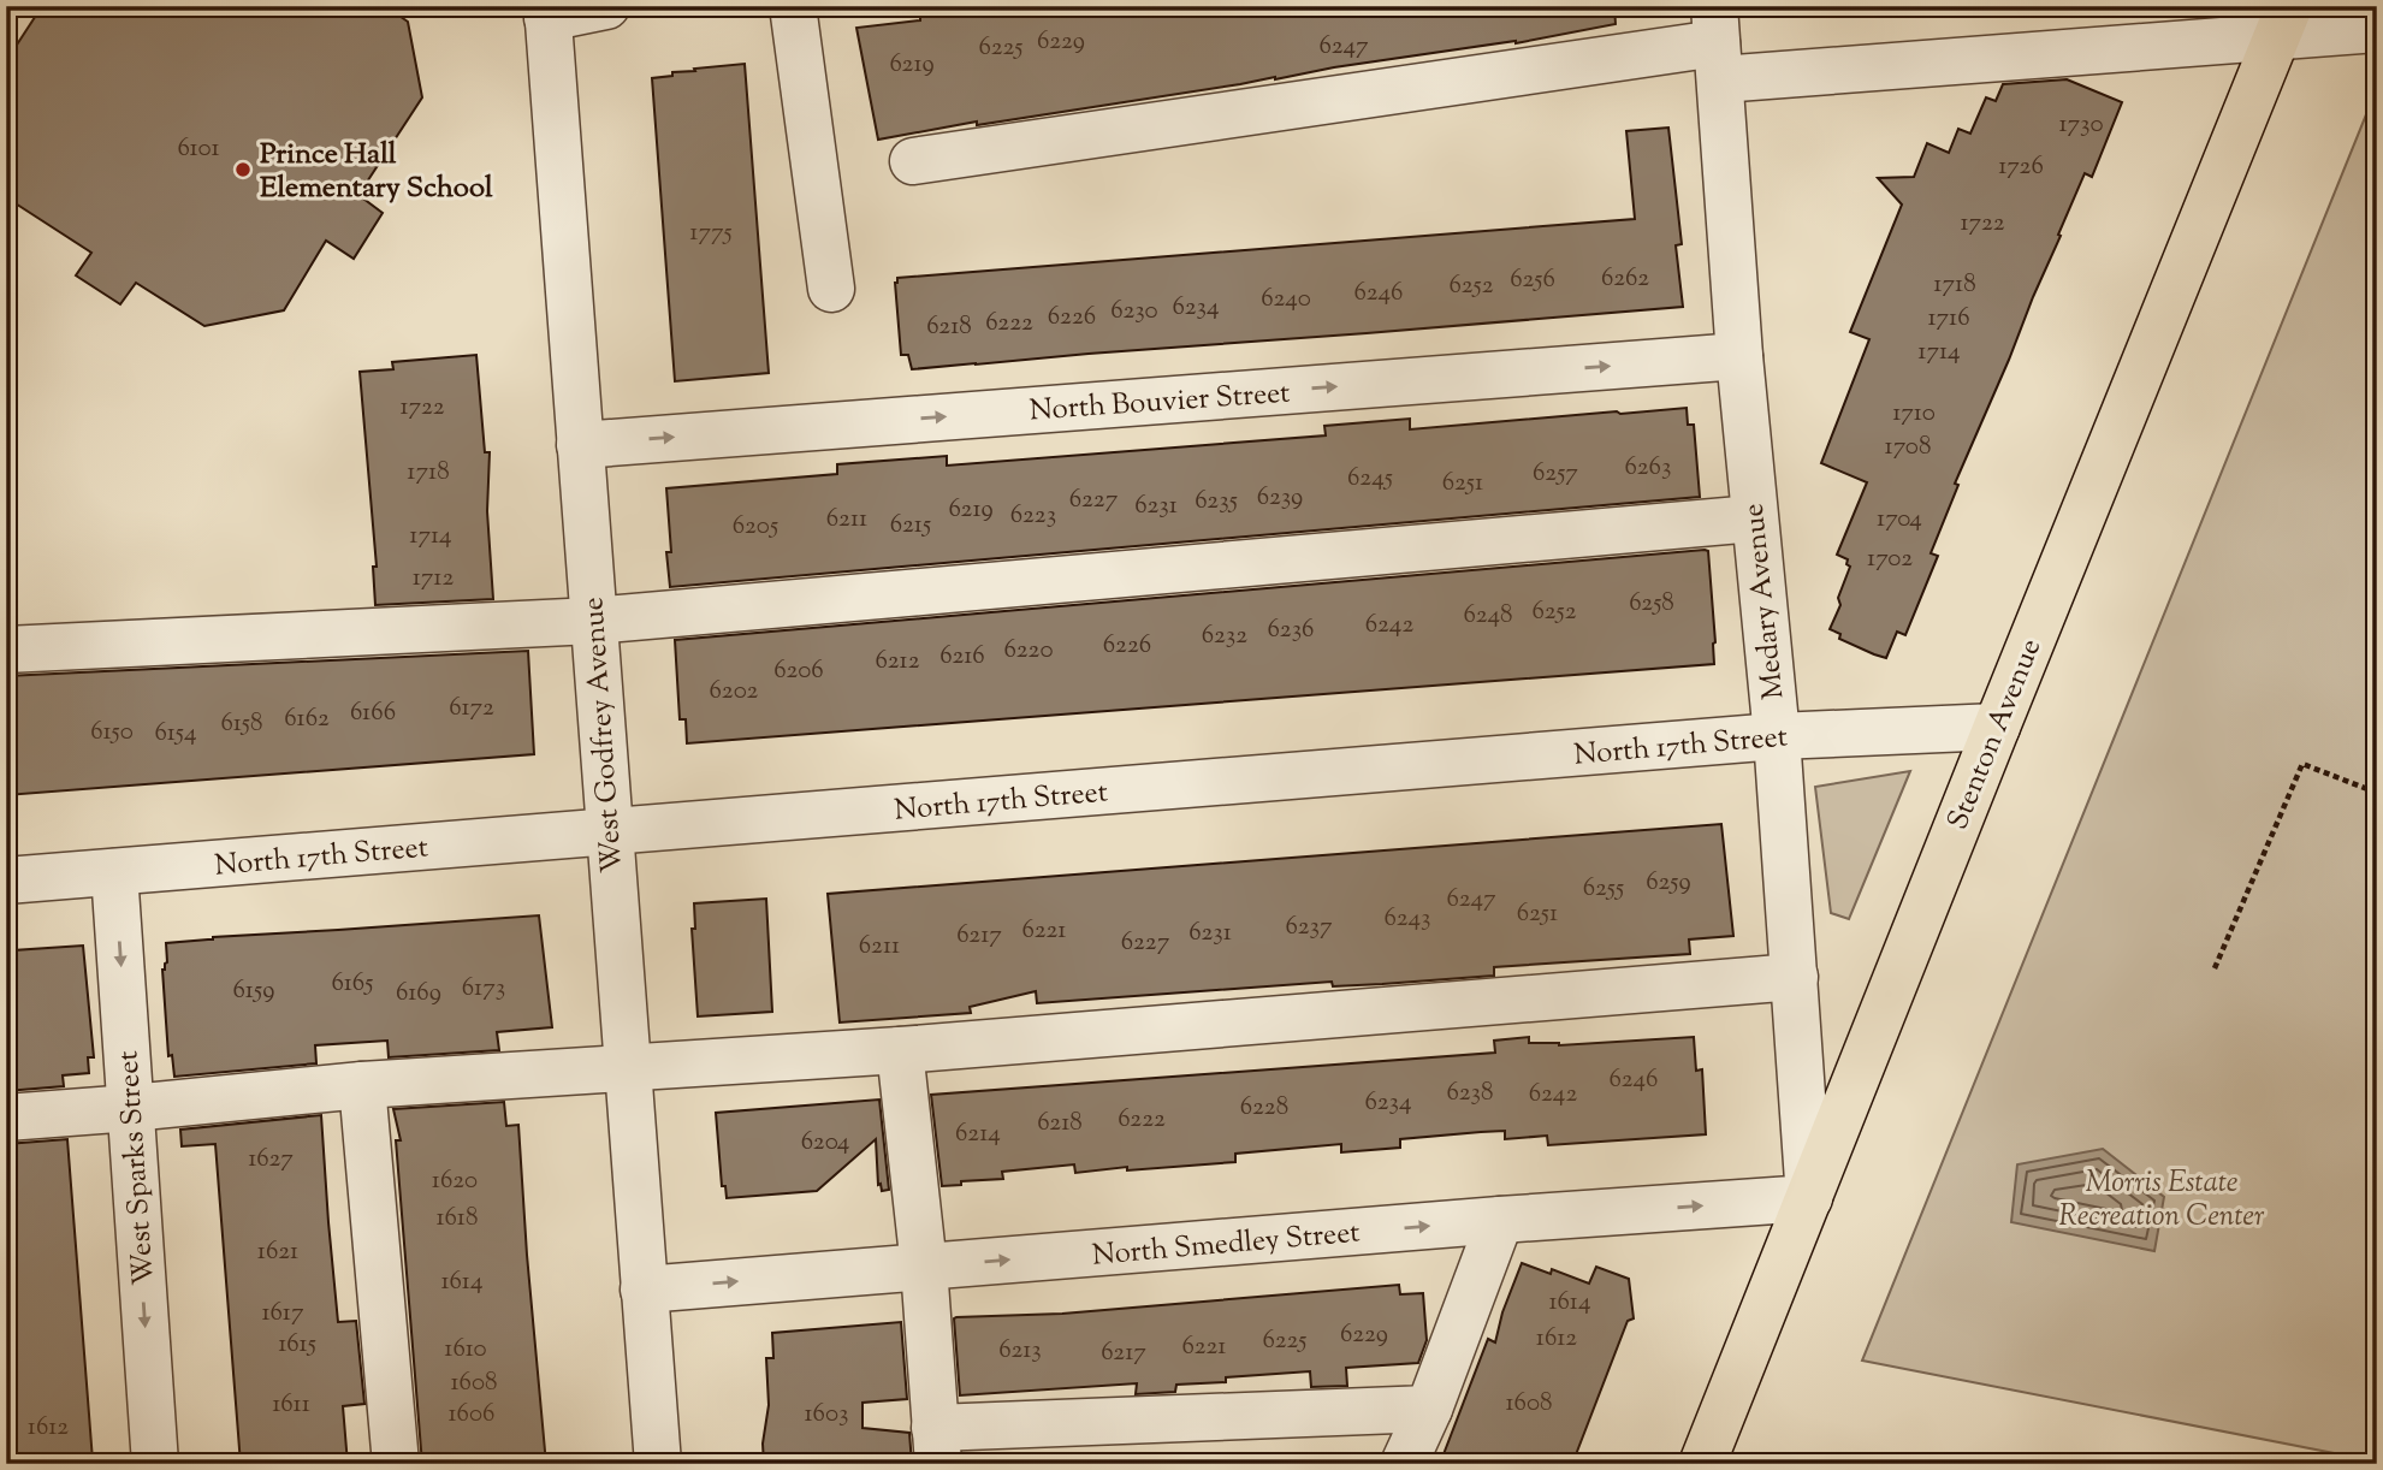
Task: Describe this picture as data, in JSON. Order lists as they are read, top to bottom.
{
  "streets": {
    "main road": ["Stenton Avenue"],
    "street": [
      "North Bouvier Street",
      "Medary Avenue",
      "West Godfrey Avenue",
      "North 17th Street",
      "West Sparks Street",
      "North Smedley Street"
    ]
  },
  "crossings": [
    ["North Bouvier Street", "Medary Avenue"],
    ["North Bouvier Street", "West Godfrey Avenue"],
    ["Medary Avenue", "Stenton Avenue"],
    ["Medary Avenue", "North 17th Street"],
    ["Medary Avenue", "North Smedley Street"],
    ["Stenton Avenue", "North 17th Street"],
    ["Stenton Avenue", "North Smedley Street"],
    ["West Godfrey Avenue", "North 17th Street"],
    ["West Godfrey Avenue", "North Smedley Street"],
    ["North 17th Street", "West Sparks Street"]
  ],
  "parks": ["Morris Estate Recreation Center"],
  "places": ["Prince Hall Elementary School"],
  "house_numbers": [
    "6229",
    "6247",
    "6225",
    "6219",
    "1730",
    "6101",
    "1726",
    "1722",
    "1775",
    "6262",
    "6256",
    "1718",
    "6252",
    "6246",
    "6240",
    "6234",
    "6230",
    "6226",
    "1716",
    "6222",
    "6218",
    "1714",
    "1722",
    "1710",
    "1708",
    "6263",
    "1718",
    "6257",
    "6245",
    "6251",
    "6239",
    "6227",
    "6235",
    "6231",
    "6219",
    "6223",
    "6211",
    "1704",
    "6215",
    "6205",
    "1714",
    "1702",
    "1712",
    "6258",
    "6252",
    "6248",
    "6242",
    "6236",
    "6232",
    "6226",
    "6220",
    "6216",
    "6212",
    "6206",
    "6202",
    "6172",
    "6166",
    "6162",
    "6158",
    "6150",
    "6154",
    "6259",
    "6255",
    "6247",
    "6251",
    "6243",
    "6237",
    "6221",
    "6231",
    "6217",
    "6227",
    "6211",
    "6165",
    "6173",
    "6159",
    "6169",
    "6246",
    "6238",
    "6242",
    "6234",
    "6228",
    "6222",
    "6218",
    "6214",
    "6204",
    "1627",
    "1620",
    "1618",
    "1621",
    "1614",
    "1614",
    "1617",
    "6229",
    "1612",
    "6225",
    "1615",
    "6221",
    "1610",
    "6213",
    "6217",
    "1608",
    "1608",
    "1611",
    "1606",
    "1603",
    "1612"
  ]
}
